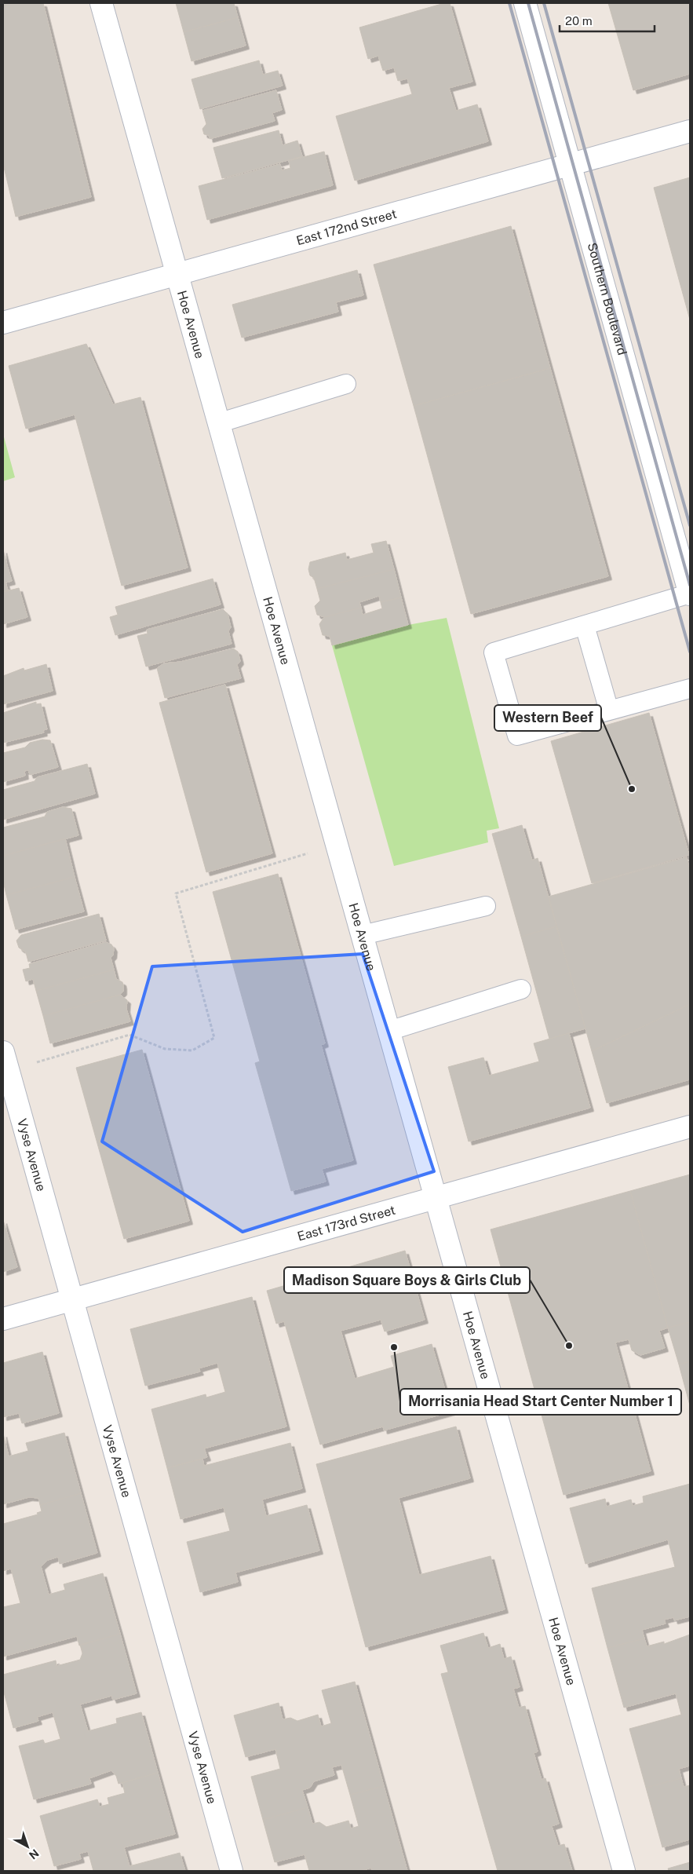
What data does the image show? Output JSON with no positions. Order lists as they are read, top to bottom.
{
  "streets": {
    "street": [
      "East 172nd Street",
      "Southern Boulevard",
      "Hoe Avenue",
      "Vyse Avenue",
      "East 173rd Street"
    ]
  },
  "crossings": [
    ["East 172nd Street", "Southern Boulevard"],
    ["East 172nd Street", "Hoe Avenue"],
    ["Hoe Avenue", "East 173rd Street"],
    ["Vyse Avenue", "East 173rd Street"]
  ],
  "places": ["Western Beef", "Madison Square Boys & Girls Club", "Morrisania Head Start Center Number 1"],
  "scale_bar": "20 m",
  "north": "bottom right"
}
